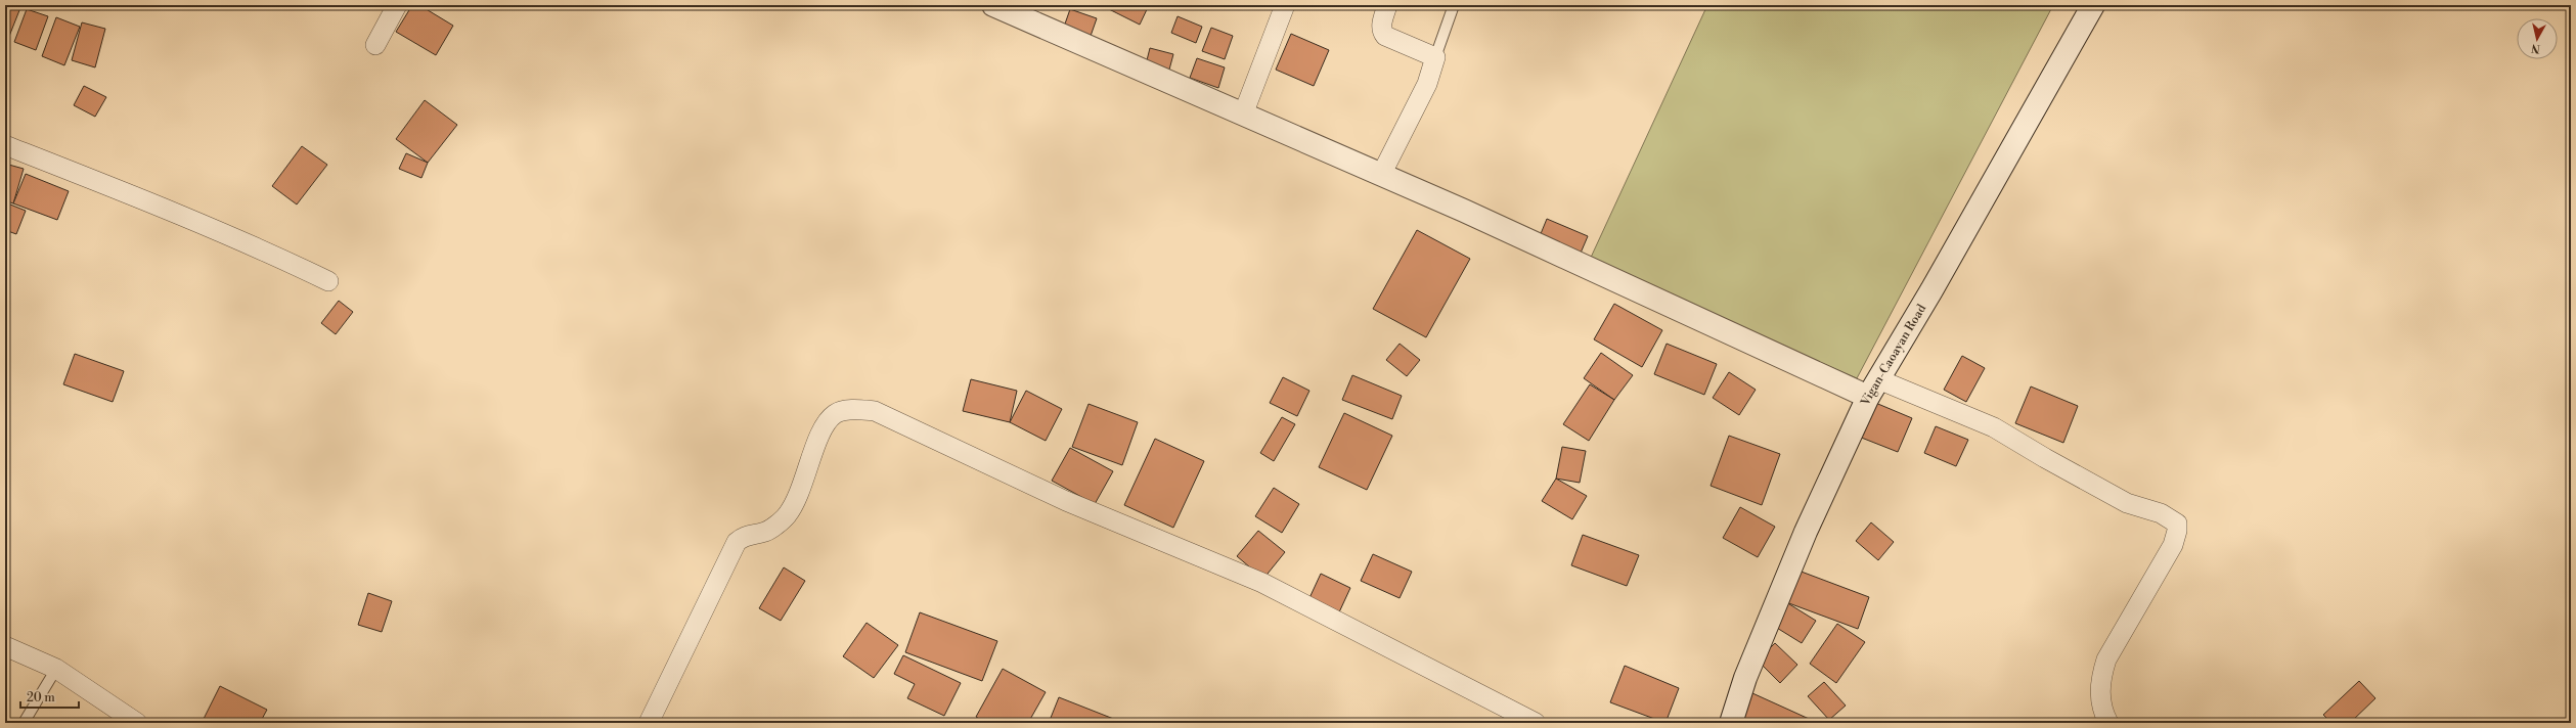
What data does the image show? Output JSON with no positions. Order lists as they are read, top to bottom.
{
  "streets": {
    "street": ["Vigan-Caoayan Road"]
  },
  "scale_bar": "20 m",
  "north": "bottom"
}
